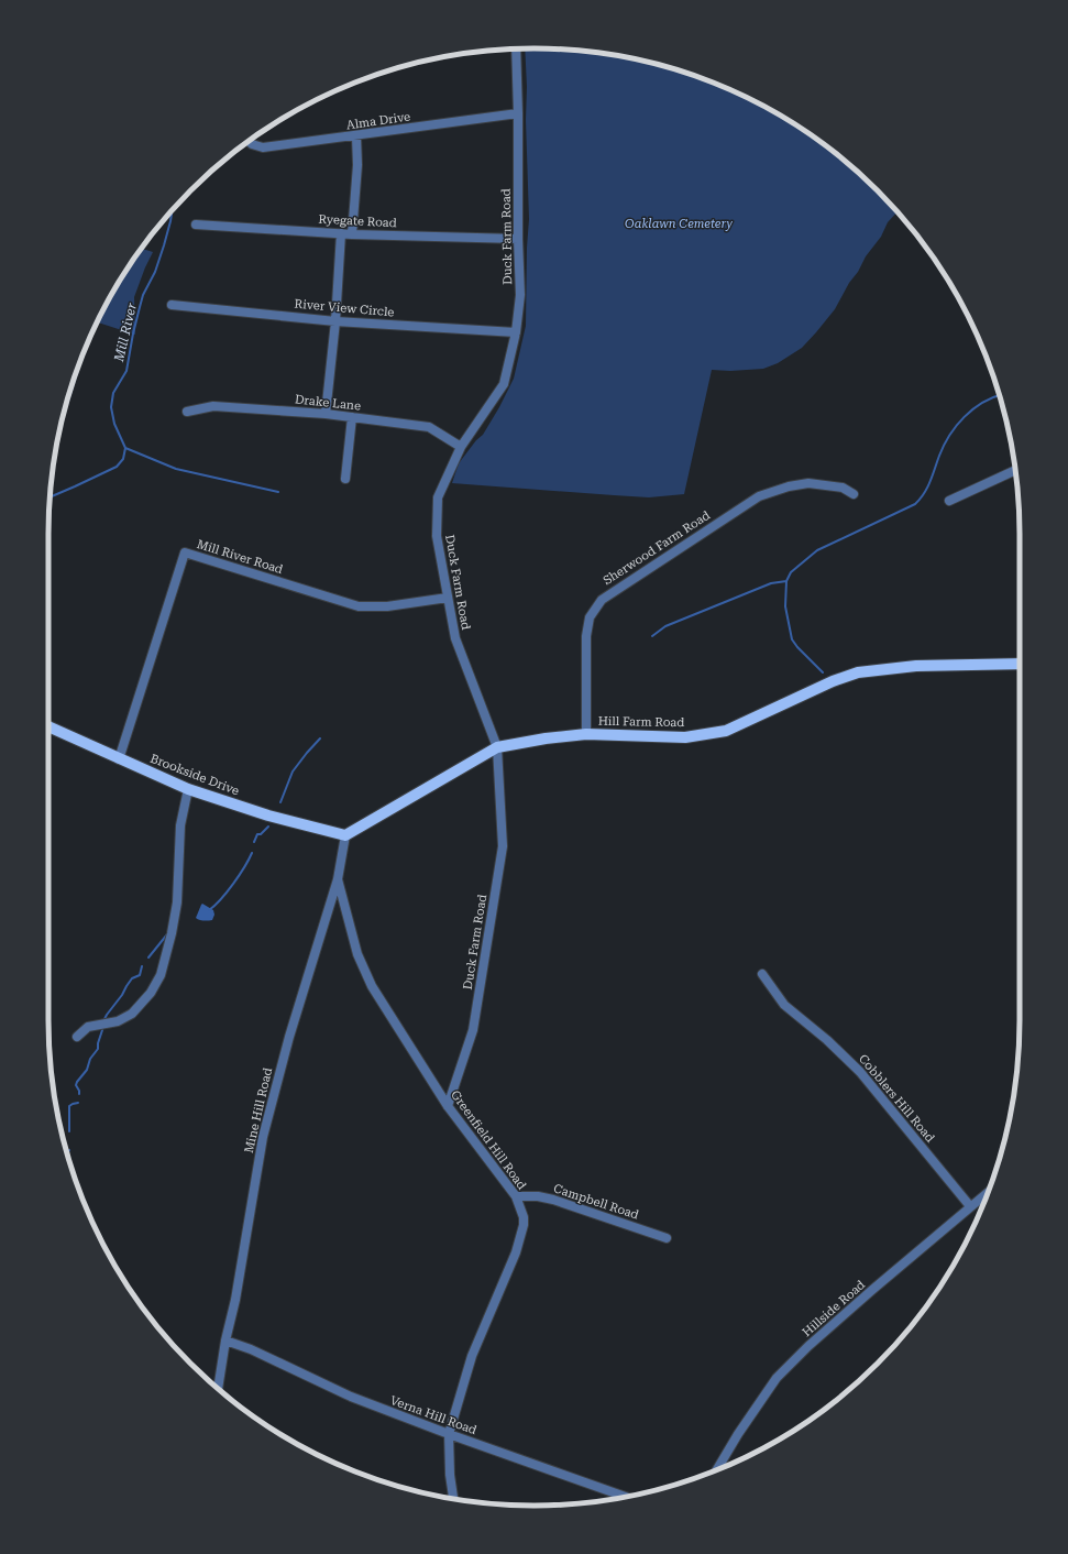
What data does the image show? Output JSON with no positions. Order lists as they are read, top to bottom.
{
  "streets": {
    "main road": ["Hill Farm Road", "Brookside Drive"],
    "street": [
      "Alma Drive",
      "Ryegate Road",
      "Duck Farm Road",
      "River View Circle",
      "Drake Lane",
      "Sherwood Farm Road",
      "Mill River Road",
      "Cobblers Hill Road",
      "Mine Hill Road",
      "Greenfield Hill Road",
      "Campbell Road",
      "Hillside Road",
      "Verna Hill Road"
    ]
  },
  "crossings": [
    ["Alma Drive", "Duck Farm Road"],
    ["Ryegate Road", "Duck Farm Road"],
    ["Duck Farm Road", "River View Circle"],
    ["Duck Farm Road", "Drake Lane"],
    ["Duck Farm Road", "Mill River Road"],
    ["Duck Farm Road", "Hill Farm Road"],
    ["Duck Farm Road", "Greenfield Hill Road"],
    ["Sherwood Farm Road", "Hill Farm Road"],
    ["Mill River Road", "Brookside Drive"],
    ["Hill Farm Road", "Brookside Drive"],
    ["Hill Farm Road", "Mine Hill Road"],
    ["Brookside Drive", "Mine Hill Road"],
    ["Cobblers Hill Road", "Hillside Road"],
    ["Mine Hill Road", "Greenfield Hill Road"],
    ["Mine Hill Road", "Verna Hill Road"],
    ["Greenfield Hill Road", "Campbell Road"],
    ["Greenfield Hill Road", "Verna Hill Road"]
  ],
  "water": ["Mill River"],
  "parks": ["Oaklawn Cemetery"]
}
